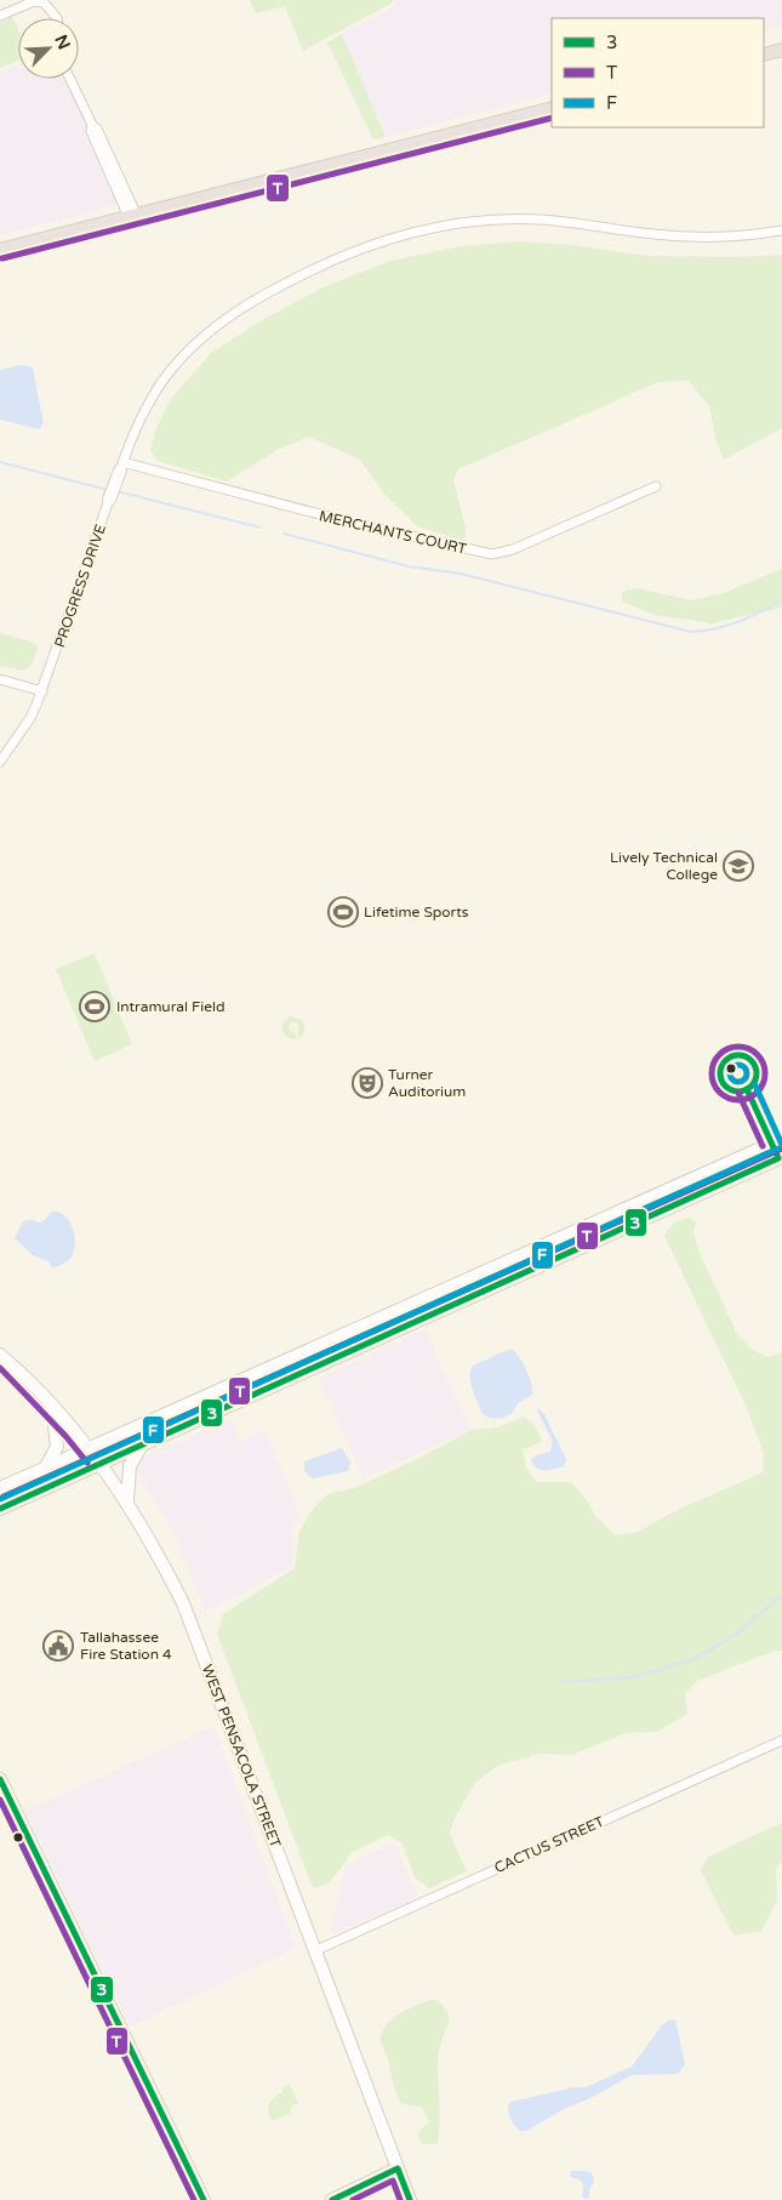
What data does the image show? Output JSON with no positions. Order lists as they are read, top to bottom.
{
  "streets": {
    "main road": ["PROGRESS DRIVE", "WEST PENSACOLA STREET"],
    "street": ["MERCHANTS COURT", "CACTUS STREET"]
  },
  "crossings": [
    ["MERCHANTS COURT", "PROGRESS DRIVE"],
    ["WEST PENSACOLA STREET", "CACTUS STREET"]
  ],
  "places": {
    "school or university": ["Lively Technical College"],
    "sports": ["Lifetime Sports", "Intramural Field"],
    "theatre": ["Turner Auditorium"],
    "public building": ["Tallahassee Fire Station 4"]
  },
  "lines": ["transit line T", "transit line 3", "transit line F"],
  "legend": ["3", "T", "F"],
  "north": "top right"
}
